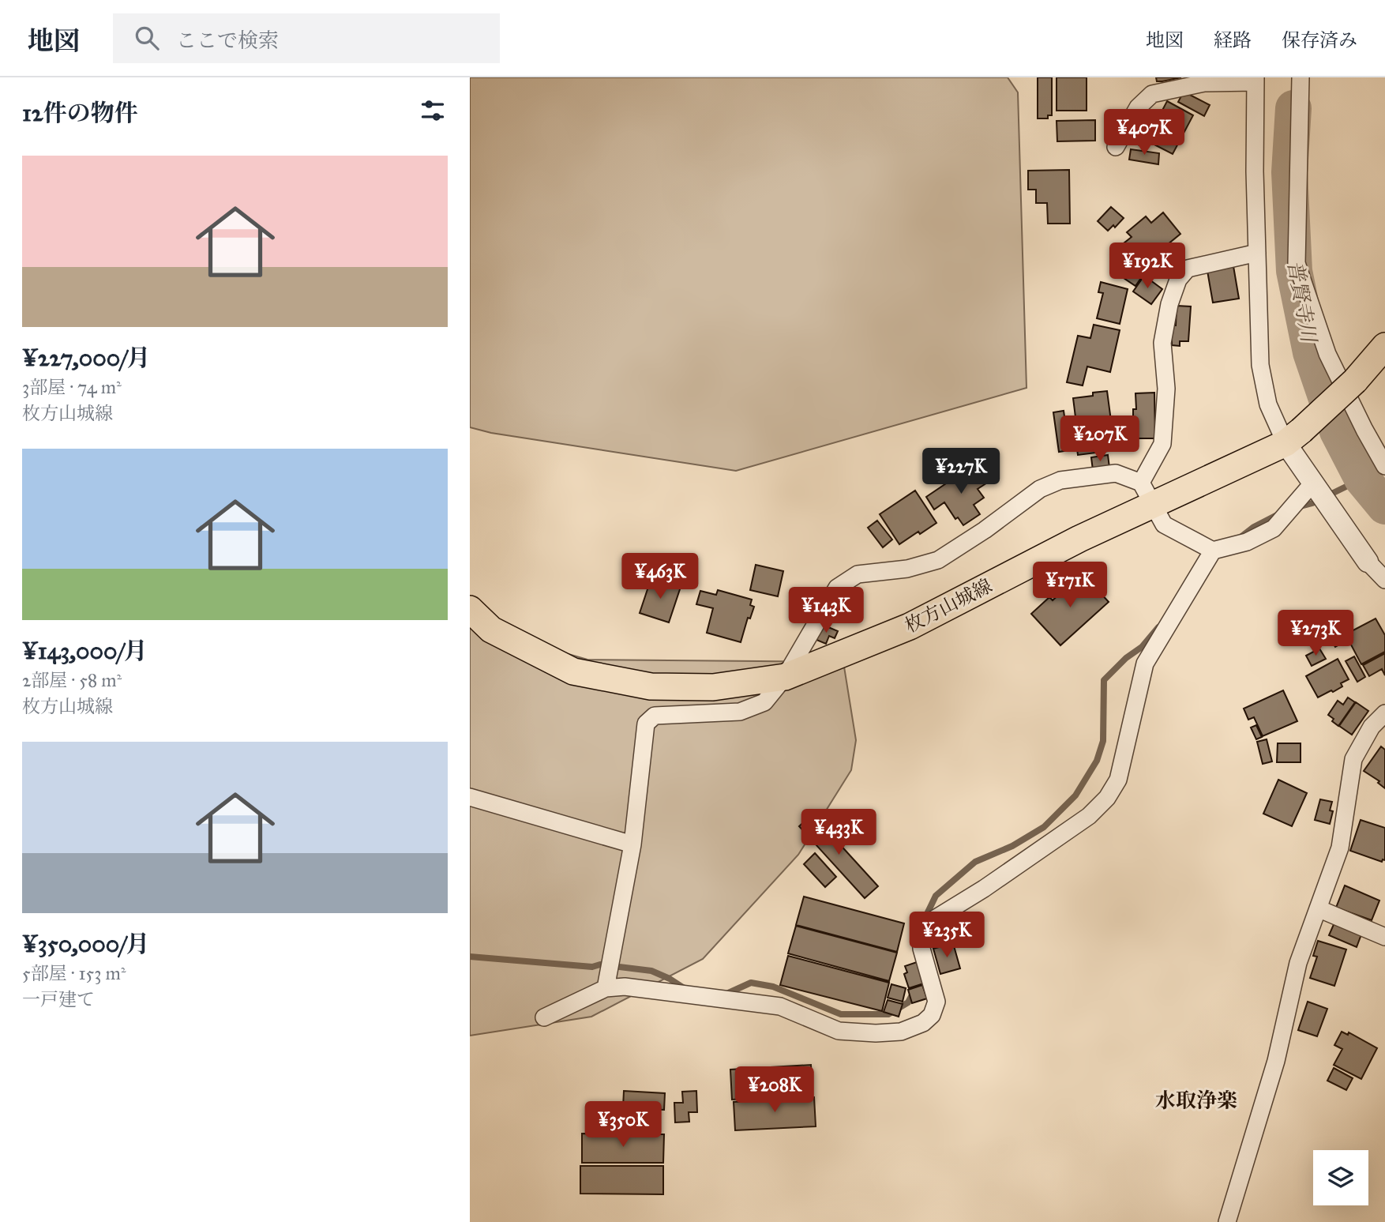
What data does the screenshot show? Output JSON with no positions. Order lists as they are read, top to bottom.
{
  "streets": {
    "main road": ["枚方山城線"]
  },
  "districts": ["水取浄楽"],
  "water": ["普賢寺川"],
  "page": {
    "header": "地図",
    "search": "ここで検索",
    "nav": ["地図", "経路", "保存済み"],
    "heading": "12件の物件",
    "price": [
      "¥407K",
      "¥192K",
      "¥207K",
      "¥227K",
      "¥463K",
      "¥171K",
      "¥143K",
      "¥273K",
      "¥433K",
      "¥235K",
      "¥208K",
      "¥350K"
    ],
    "list": [
      {
        "name": "¥227,000/月",
        "note": "3部屋 · 74 m² · 枚方山城線"
      },
      {
        "name": "¥143,000/月",
        "note": "2部屋 · 58 m² · 枚方山城線"
      },
      {
        "name": "¥350,000/月",
        "note": "5部屋 · 153 m² · 一戸建て"
      }
    ]
  }
}
